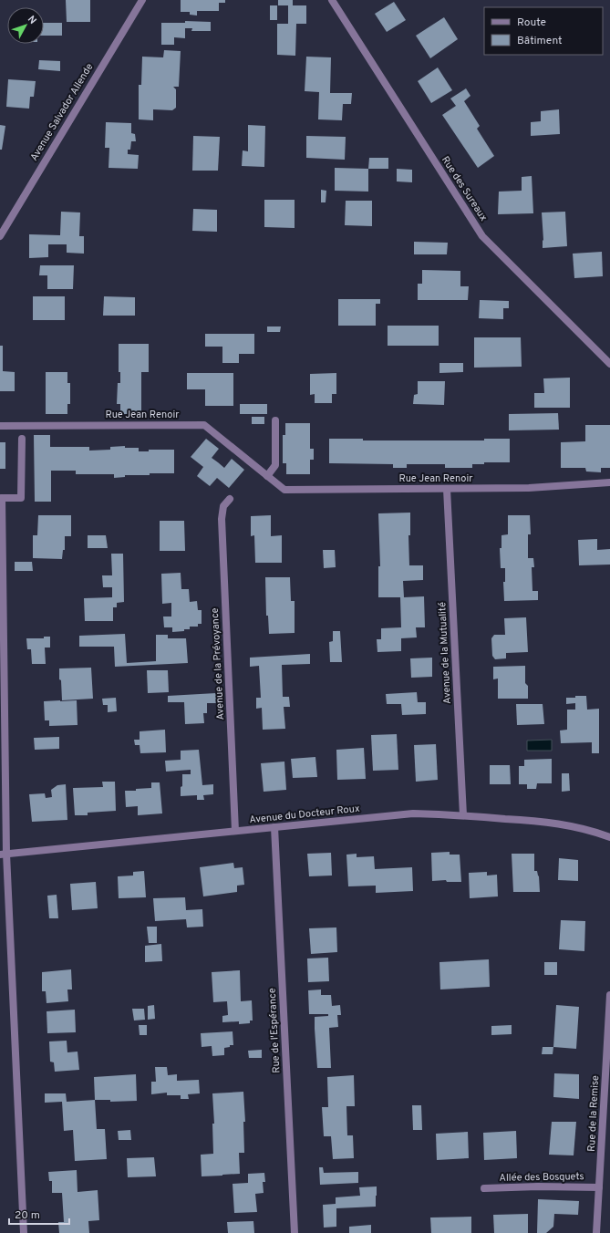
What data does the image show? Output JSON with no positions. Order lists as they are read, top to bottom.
{
  "streets": {
    "street": [
      "Avenue Salvador Allende",
      "Rue des Sureaux",
      "Rue Jean Renoir",
      "Avenue de la Mutualité",
      "Avenue de la Prévoyance",
      "Avenue du Docteur Roux",
      "Rue de l'Espérance",
      "Rue de la Remise",
      "Allée des Bosquets"
    ]
  },
  "crossings": [
    ["Rue Jean Renoir", "Avenue de la Mutualité"],
    ["Avenue de la Mutualité", "Avenue du Docteur Roux"],
    ["Avenue de la Prévoyance", "Avenue du Docteur Roux"],
    ["Avenue du Docteur Roux", "Rue de l'Espérance"],
    ["Rue de la Remise", "Allée des Bosquets"]
  ],
  "legend": ["Route", "Bâtiment"],
  "scale_bar": "20 m",
  "north": "top right"
}
